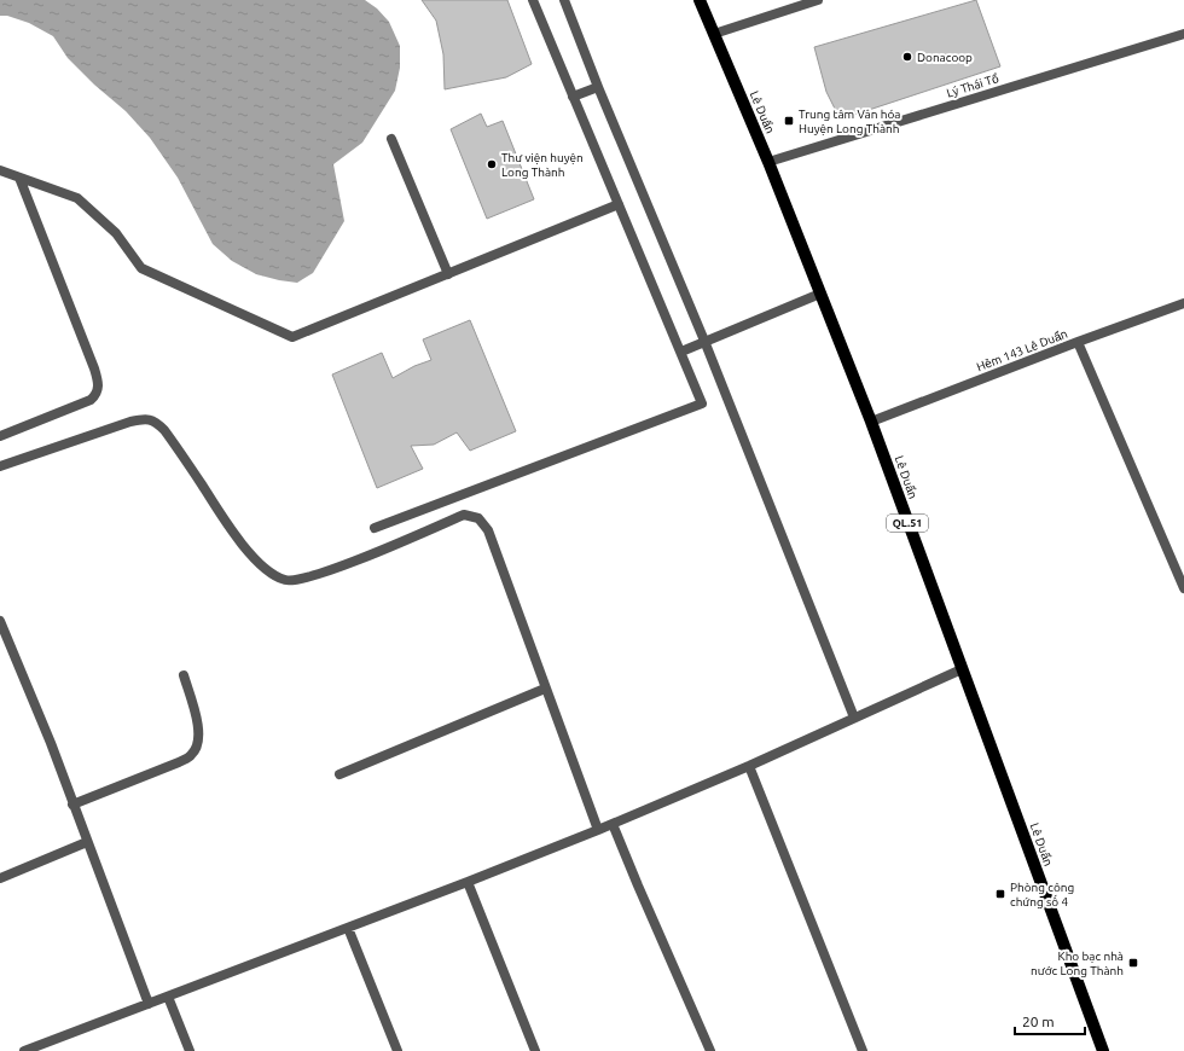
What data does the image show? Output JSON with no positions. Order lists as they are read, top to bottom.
{
  "streets": {
    "main road": ["Lê Duẩn", "QL.51"],
    "street": ["Lý Thái Tổ", "Hẻm 143 Lê Duẩn"]
  },
  "crossings": [
    ["Lý Thái Tổ", "Lê Duẩn"],
    ["Lê Duẩn", "Hẻm 143 Lê Duẩn"]
  ],
  "places": {
    "other": ["Donacoop", "Thư viện huyện Long Thành"],
    "transit": ["Trung tâm Văn hóa Huyện Long Thành", "Phòng công chứng số 4", "Kho bạc nhà nước Long Thành"]
  },
  "scale_bar": "20 m"
}
